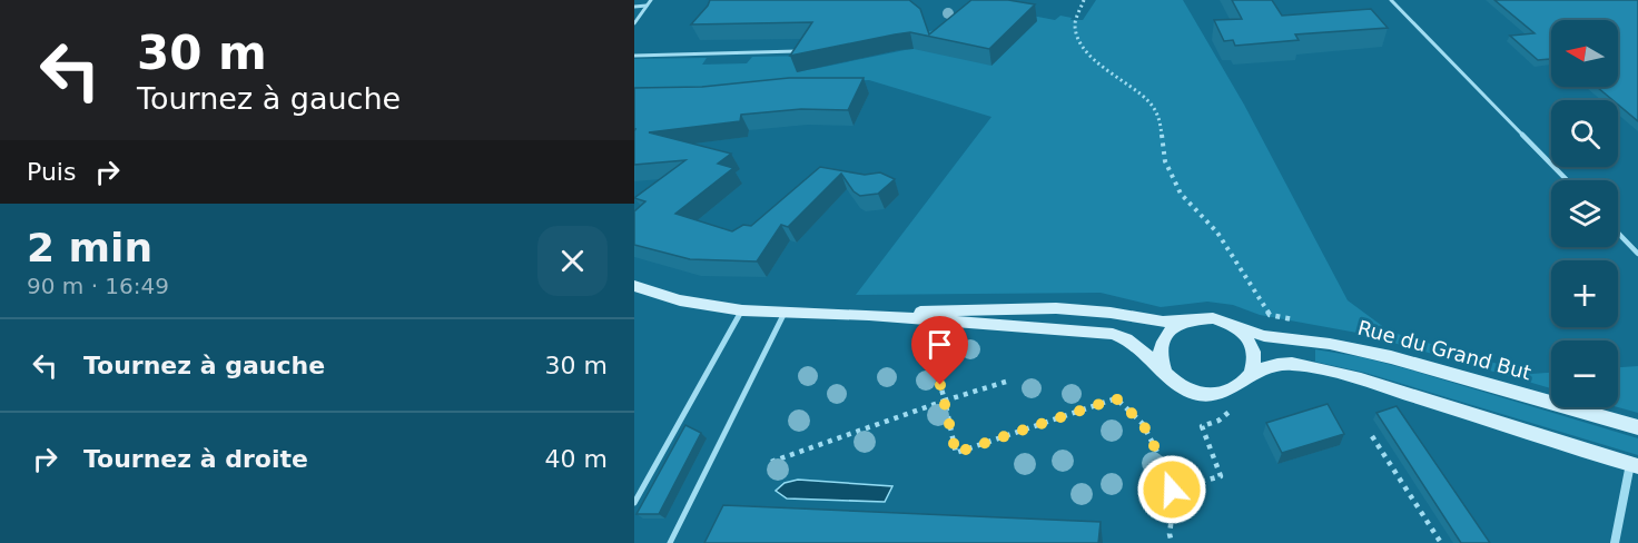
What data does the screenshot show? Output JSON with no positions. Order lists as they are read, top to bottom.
{
  "streets": {
    "main road": ["Rue du Grand But"]
  },
  "north": "left",
  "page": {
    "turn": ["30 m", "Tournez à gauche"],
    "map_buttons": ["+", "−"],
    "then": "Puis",
    "heading": ["2 min", "90 m · 16:49"],
    "list": [
      {
        "name": "Tournez à gauche",
        "value": "30 m"
      },
      {
        "name": "Tournez à droite",
        "value": "40 m"
      }
    ]
  }
}
